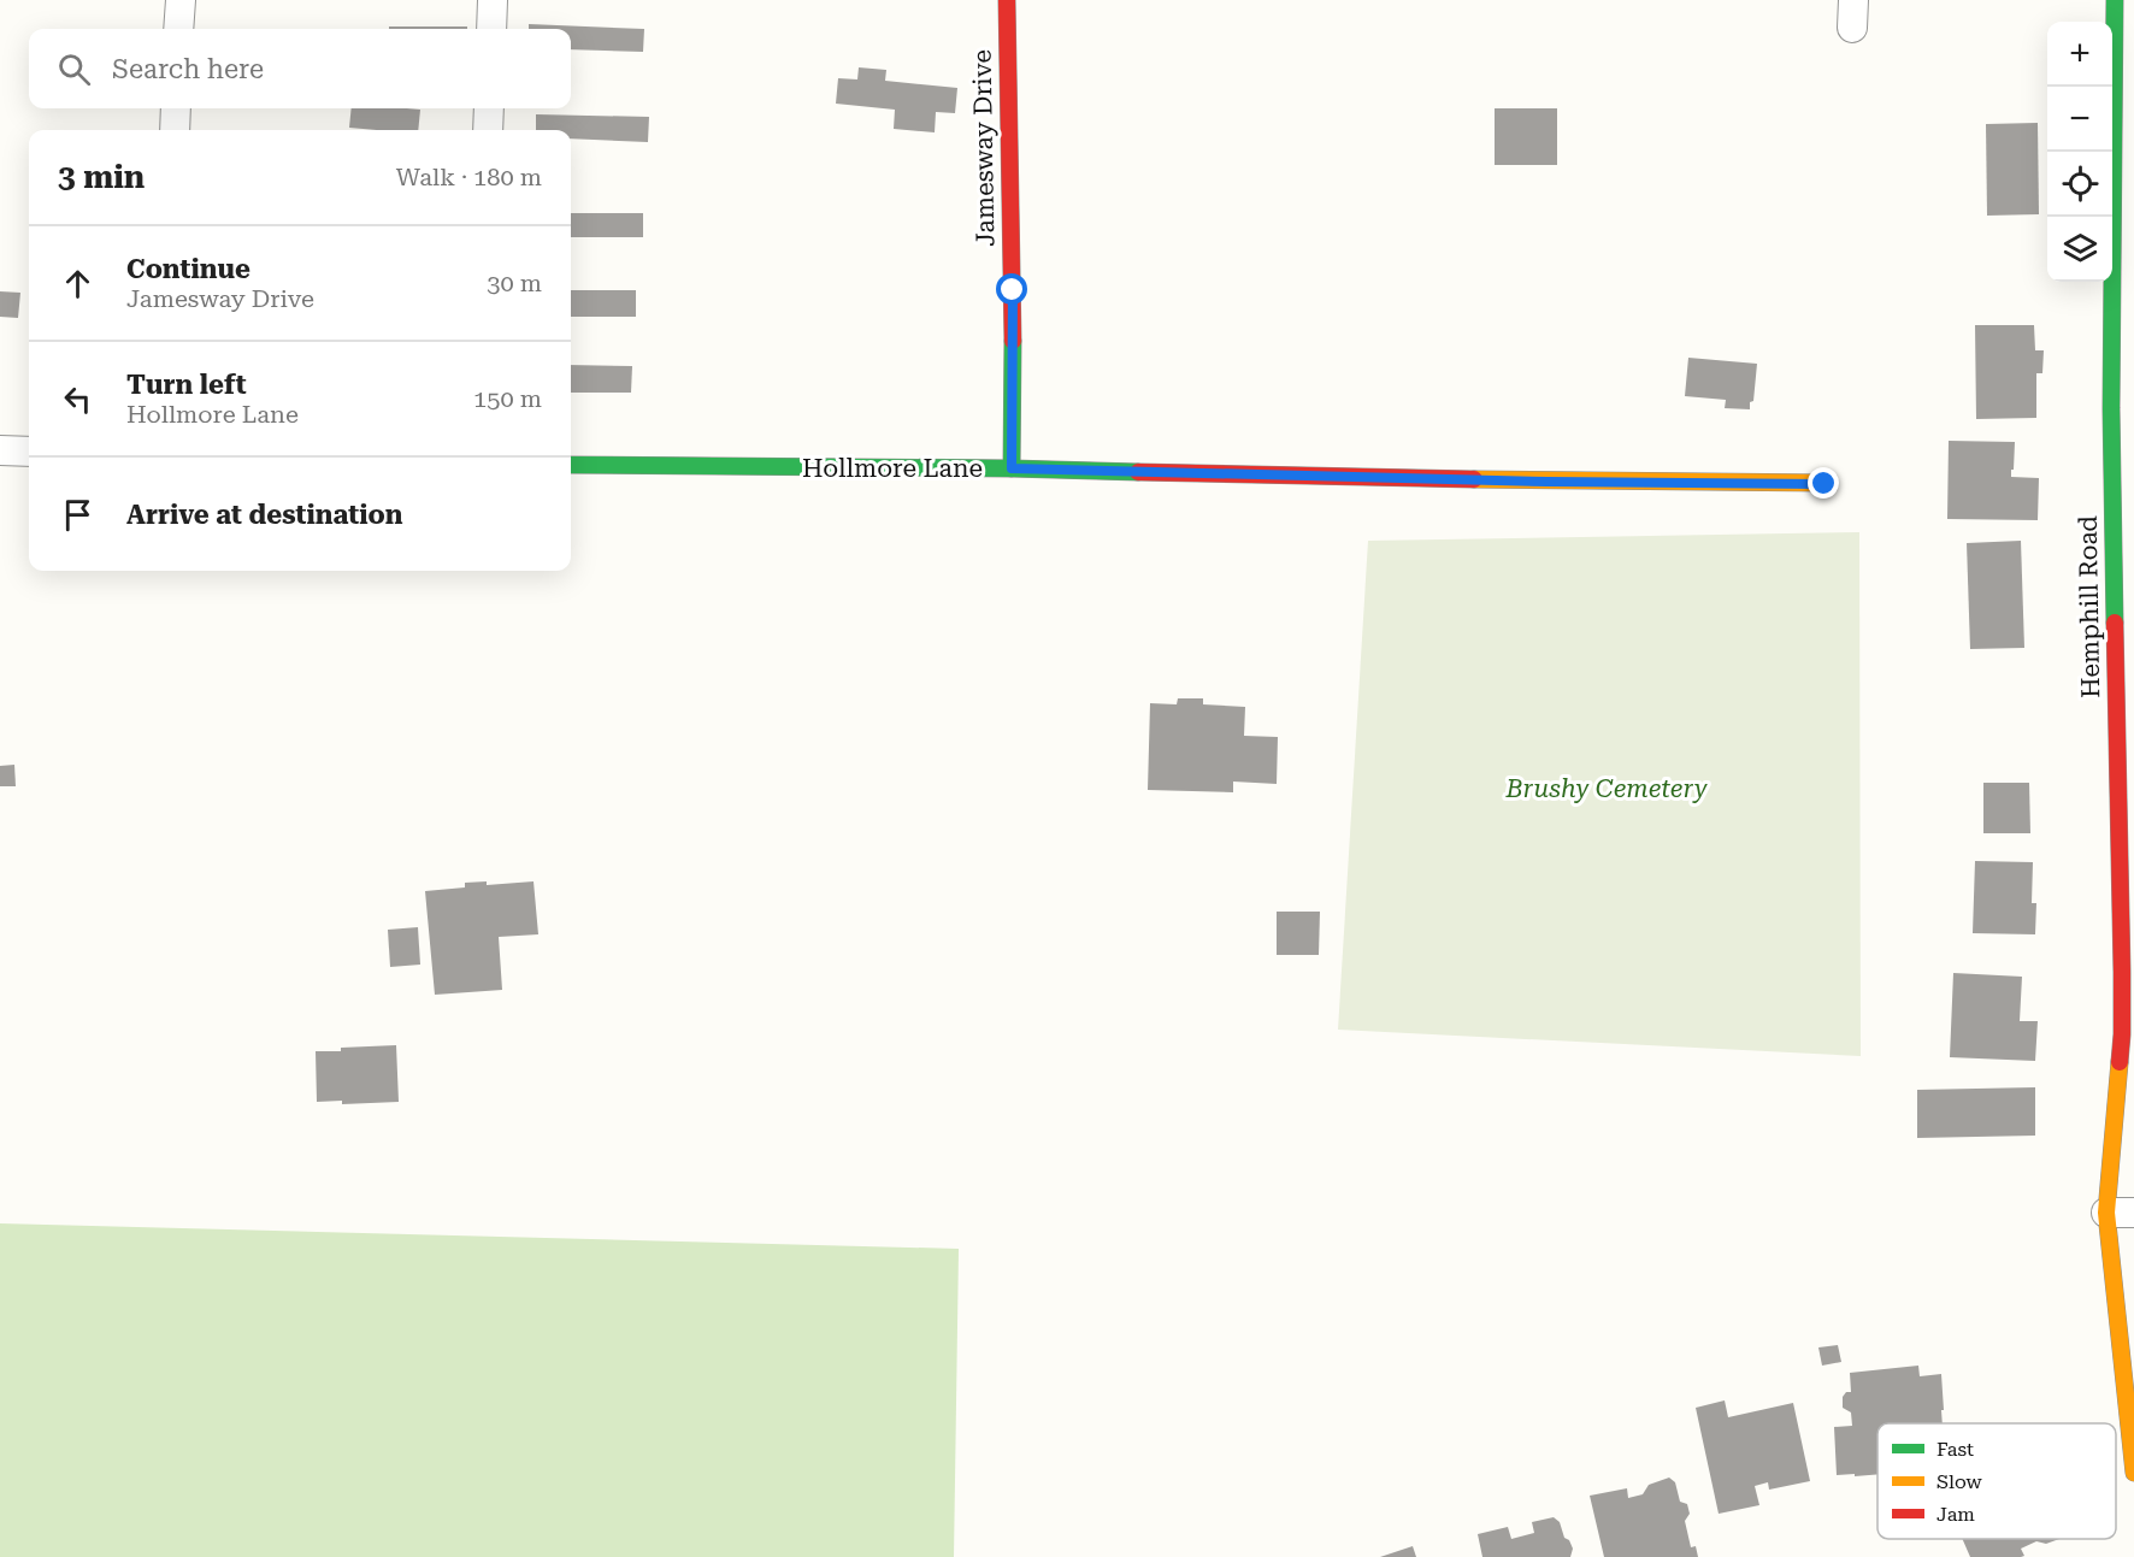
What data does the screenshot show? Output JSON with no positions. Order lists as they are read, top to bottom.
{
  "streets": {
    "street": ["Jamesway Drive", "Hollmore Lane", "Hemphill Road"]
  },
  "crossings": [
    ["Jamesway Drive", "Hollmore Lane"]
  ],
  "parks": ["Brushy Cemetery"],
  "legend": ["Fast", "Slow", "Jam"],
  "page": {
    "map_buttons": ["+", "−"],
    "search": "Search here",
    "heading": ["3 min", "Walk · 180 m"],
    "list": [
      ["Continue", "Jamesway Drive", "30 m"],
      ["Turn left", "Hollmore Lane", "150 m"],
      "Arrive at destination"
    ]
  }
}
